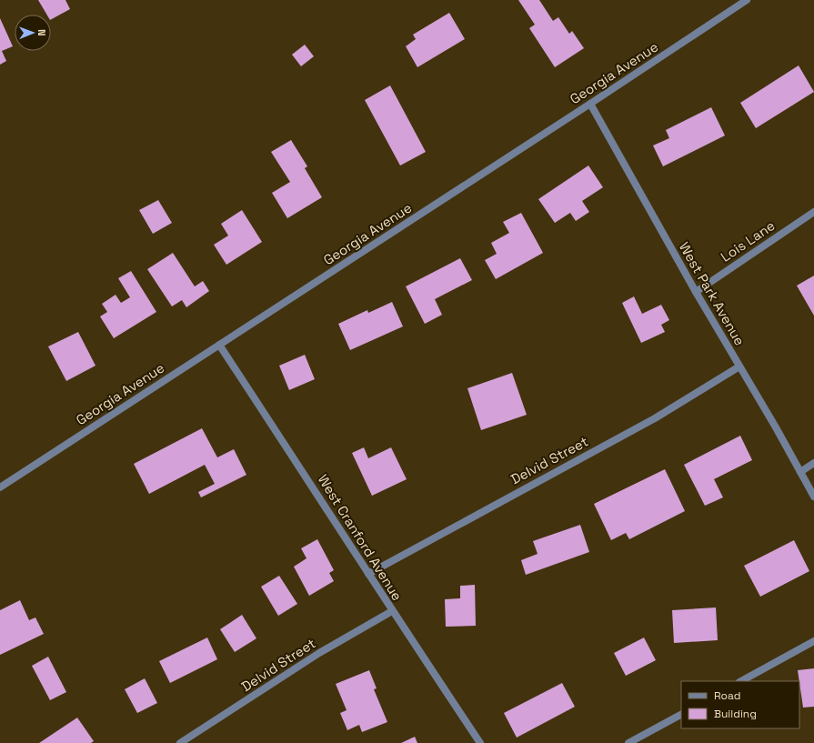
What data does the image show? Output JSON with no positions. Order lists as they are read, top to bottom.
{
  "streets": {
    "street": [
      "Georgia Avenue",
      "Lois Lane",
      "West Park Avenue",
      "Delvid Street",
      "West Cranford Avenue"
    ]
  },
  "crossings": [
    ["Georgia Avenue", "West Park Avenue"],
    ["Georgia Avenue", "West Cranford Avenue"],
    ["Lois Lane", "West Park Avenue"],
    ["West Park Avenue", "Delvid Street"],
    ["Delvid Street", "West Cranford Avenue"]
  ],
  "legend": ["Road", "Building"],
  "north": "right"
}
